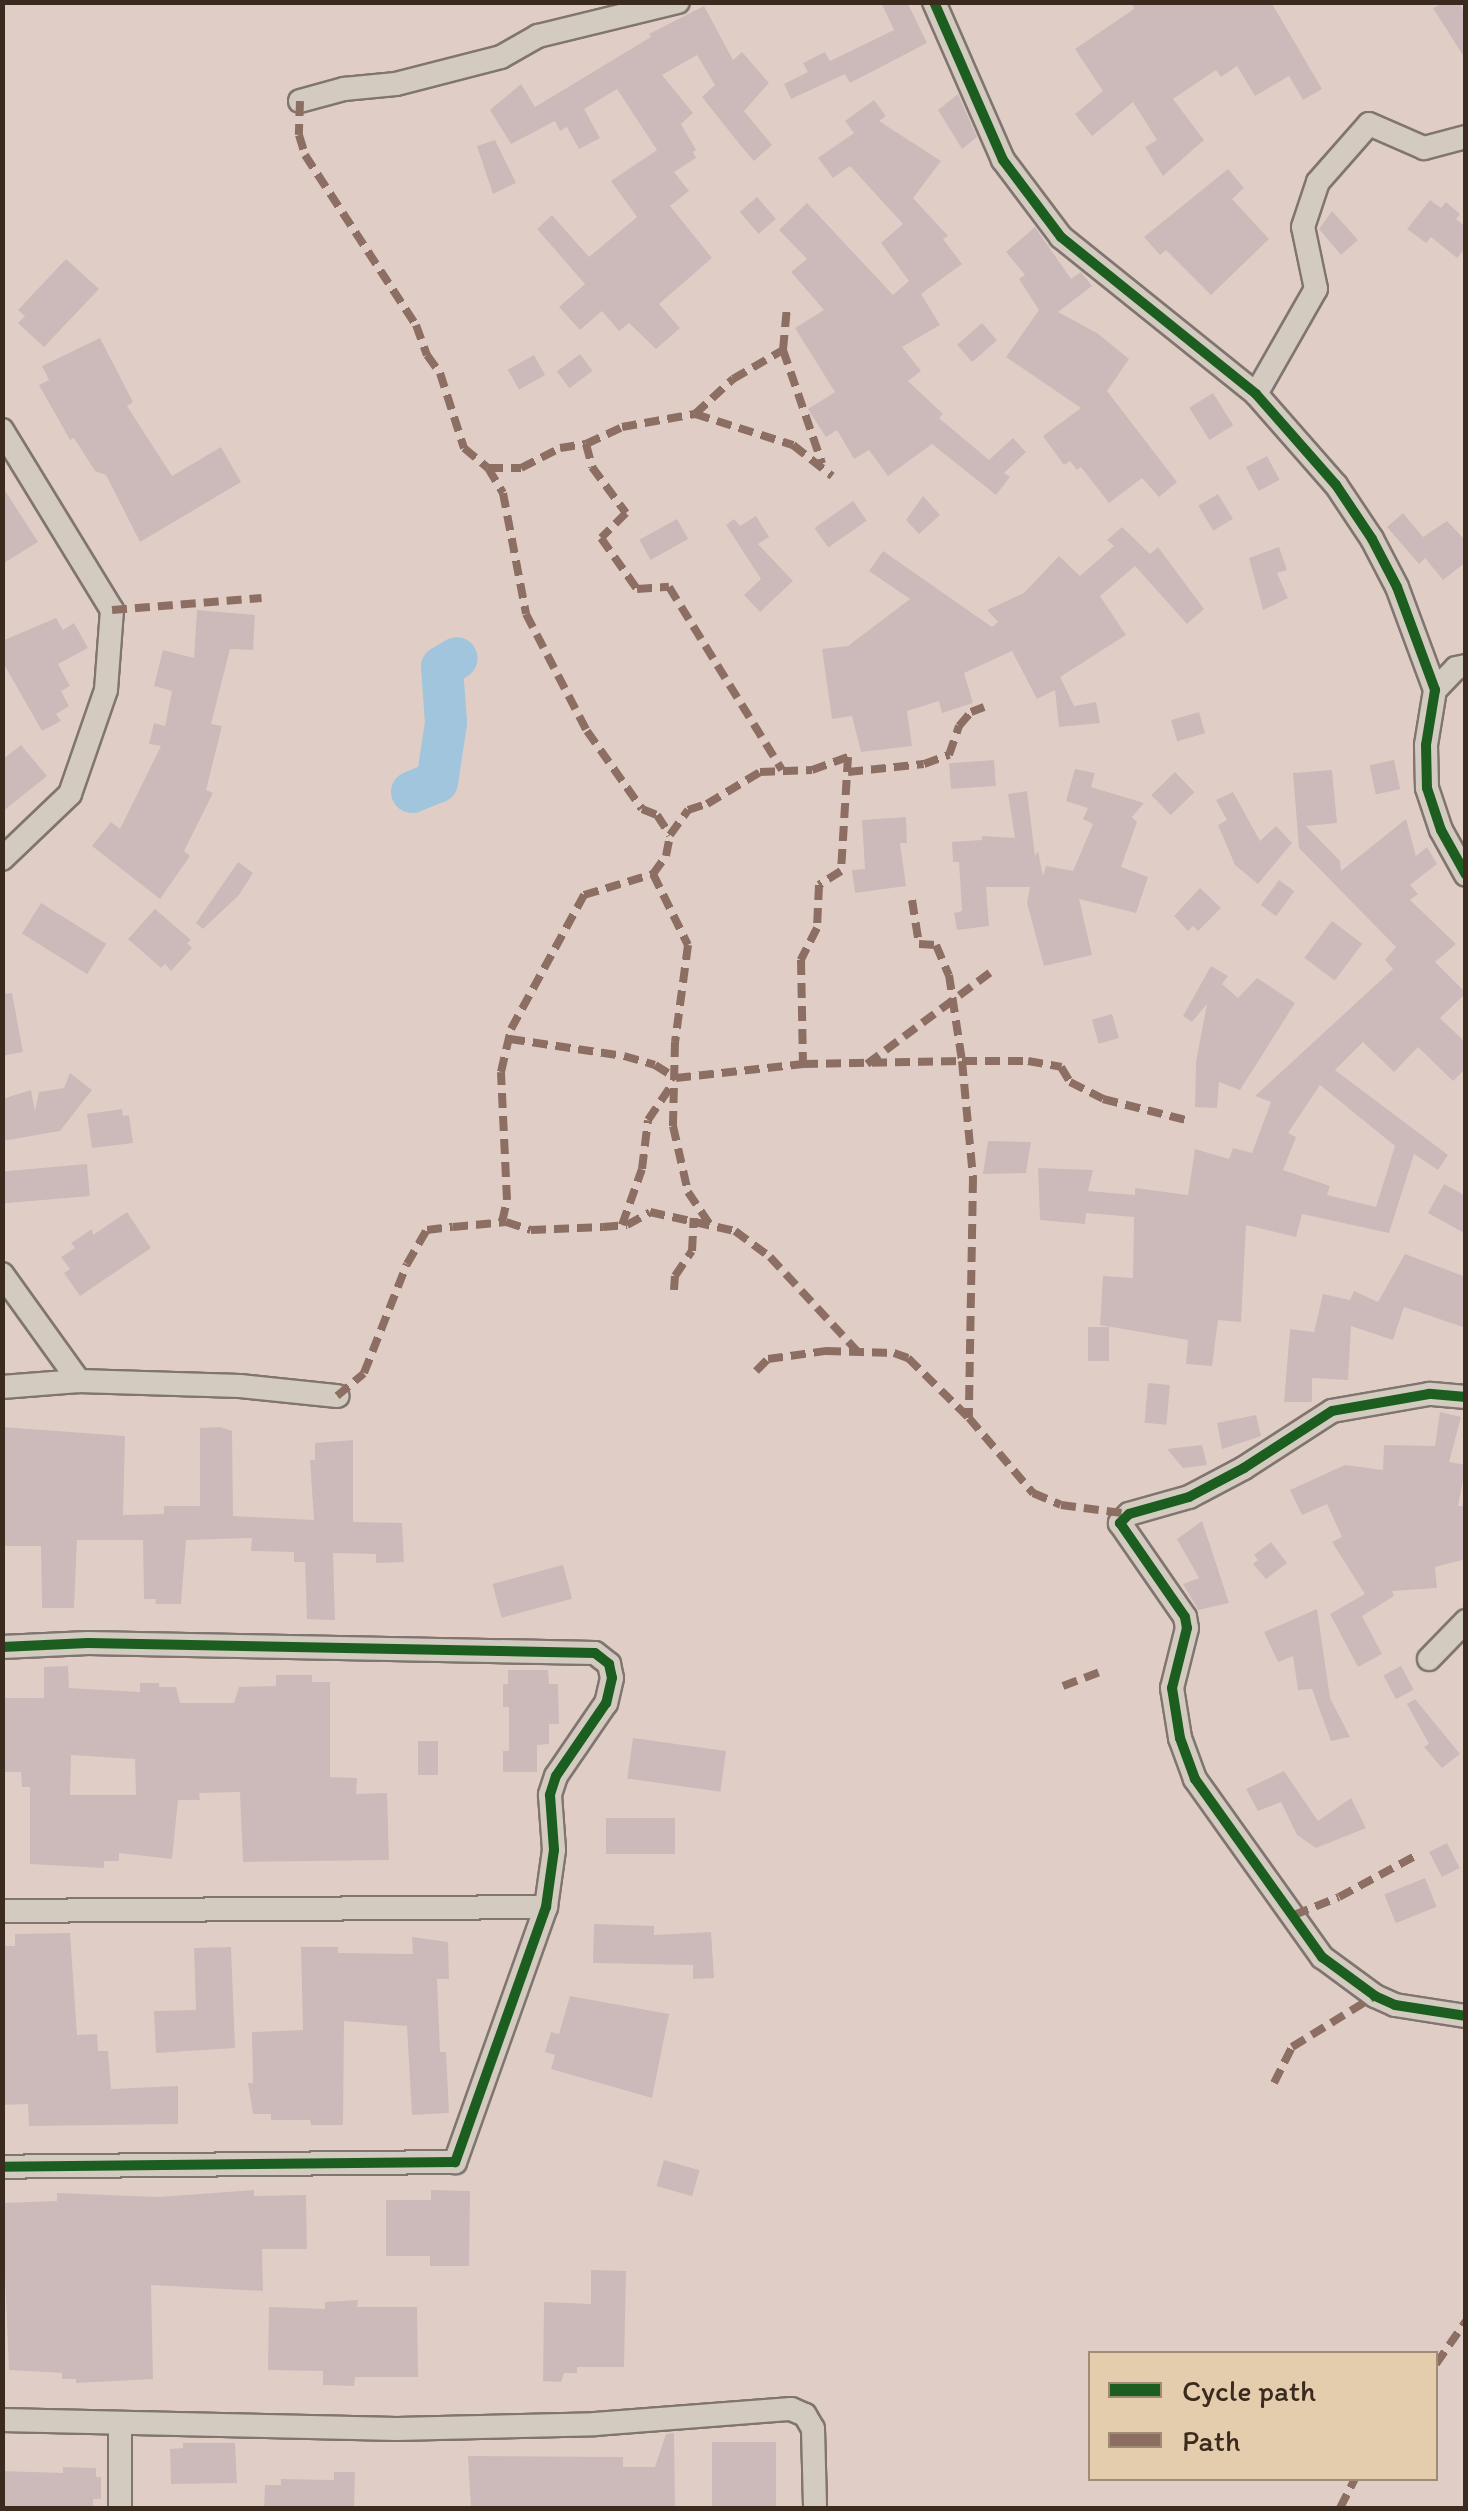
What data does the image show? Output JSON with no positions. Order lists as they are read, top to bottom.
{
  "legend": ["Cycle path", "Path"]
}
